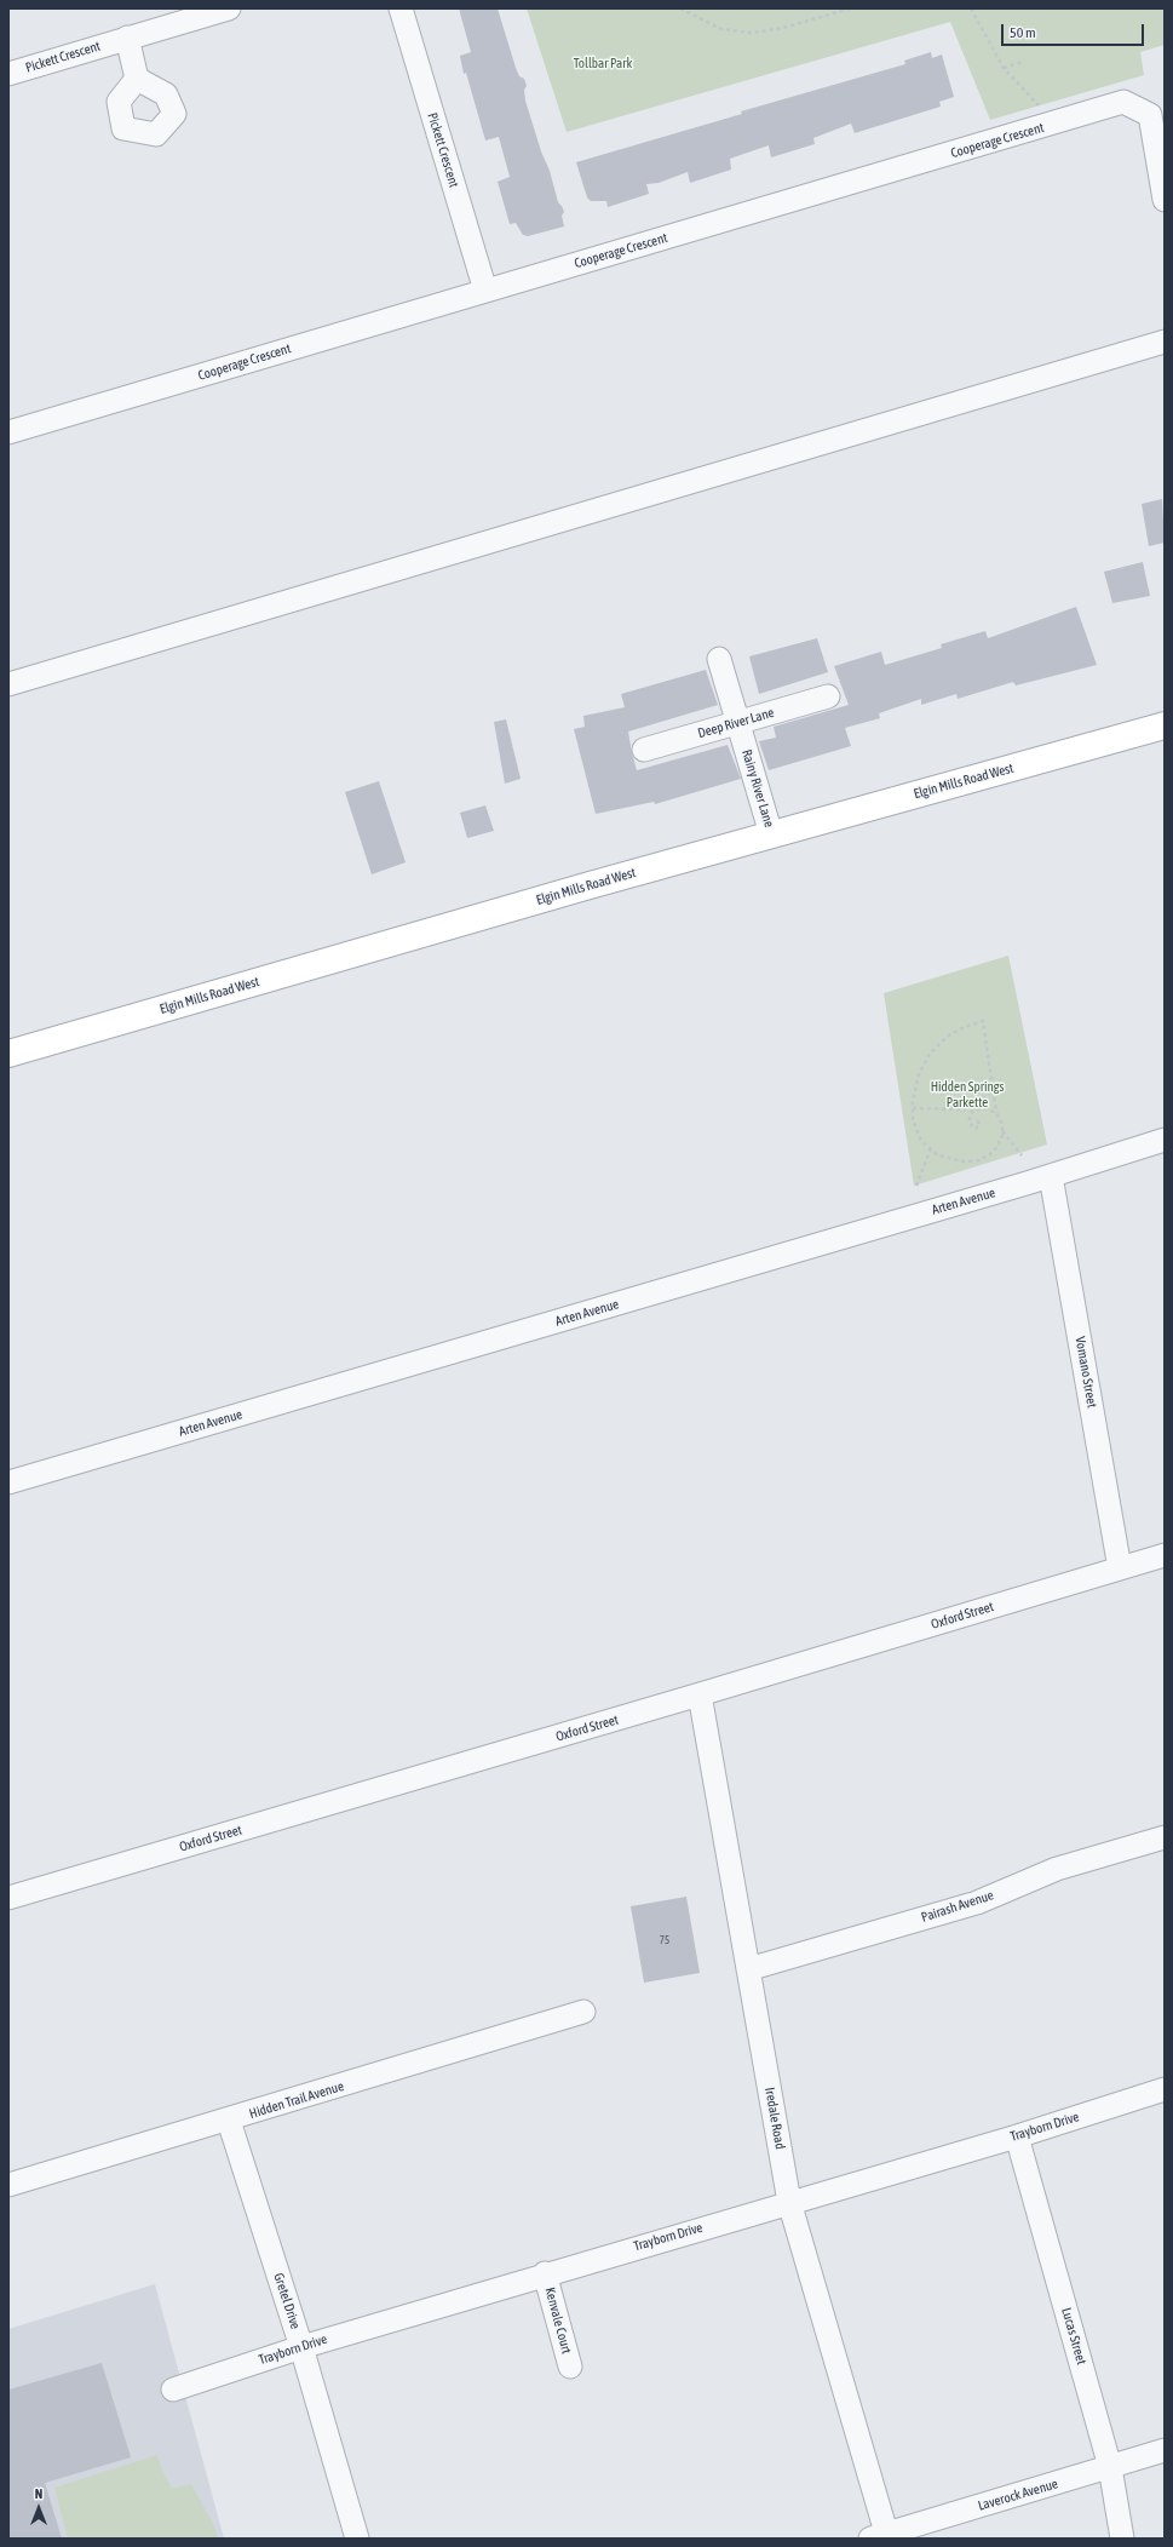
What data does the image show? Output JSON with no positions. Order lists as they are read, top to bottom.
{
  "streets": {
    "main road": ["Elgin Mills Road West"],
    "street": [
      "Pickett Crescent",
      "Cooperage Crescent",
      "Deep River Lane",
      "Rainy River Lane",
      "Arten Avenue",
      "Vomano Street",
      "Oxford Street",
      "Pairash Avenue",
      "Hidden Trail Avenue",
      "Iredale Road",
      "Trayborn Drive",
      "Gretel Drive",
      "Kenvale Court",
      "Lucas Street",
      "Laverock Avenue"
    ]
  },
  "crossings": [
    ["Pickett Crescent", "Cooperage Crescent"],
    ["Deep River Lane", "Rainy River Lane"],
    ["Elgin Mills Road West", "Rainy River Lane"],
    ["Arten Avenue", "Vomano Street"],
    ["Vomano Street", "Oxford Street"],
    ["Oxford Street", "Iredale Road"],
    ["Pairash Avenue", "Iredale Road"],
    ["Hidden Trail Avenue", "Gretel Drive"],
    ["Iredale Road", "Trayborn Drive"],
    ["Iredale Road", "Laverock Avenue"],
    ["Trayborn Drive", "Gretel Drive"],
    ["Trayborn Drive", "Kenvale Court"],
    ["Trayborn Drive", "Lucas Street"],
    ["Lucas Street", "Laverock Avenue"]
  ],
  "parks": ["Tollbar Park", "Hidden Springs Parkette"],
  "house_numbers": ["75"],
  "scale_bar": "50 m",
  "north": "top"
}
